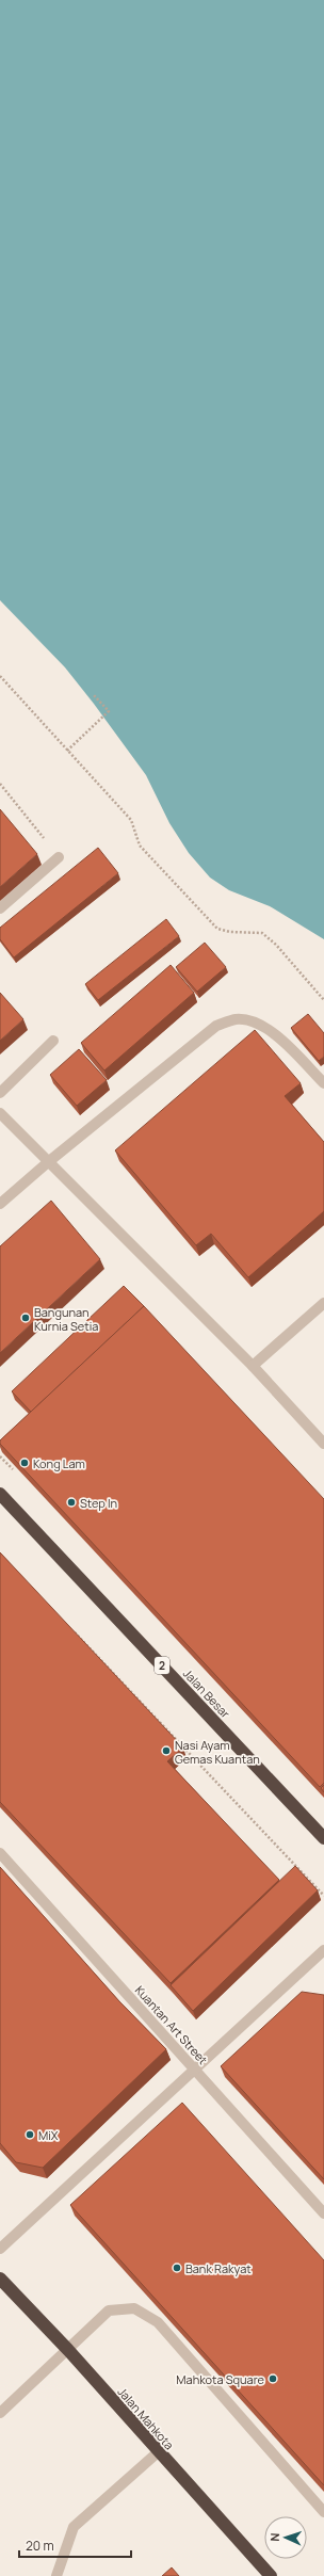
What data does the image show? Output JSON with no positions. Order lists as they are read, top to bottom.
{
  "streets": {
    "highway": ["2", "Jalan Besar", "Jalan Mahkota"],
    "street": ["Kuantan Art Street"]
  },
  "places": [
    "Bangunan Kurnia Setia",
    "Kong Lam",
    "Step In",
    "Nasi Ayam Gemas Kuantan",
    "MiX",
    "Bank Rakyat",
    "Mahkota Square"
  ],
  "scale_bar": "20 m",
  "north": "left"
}
